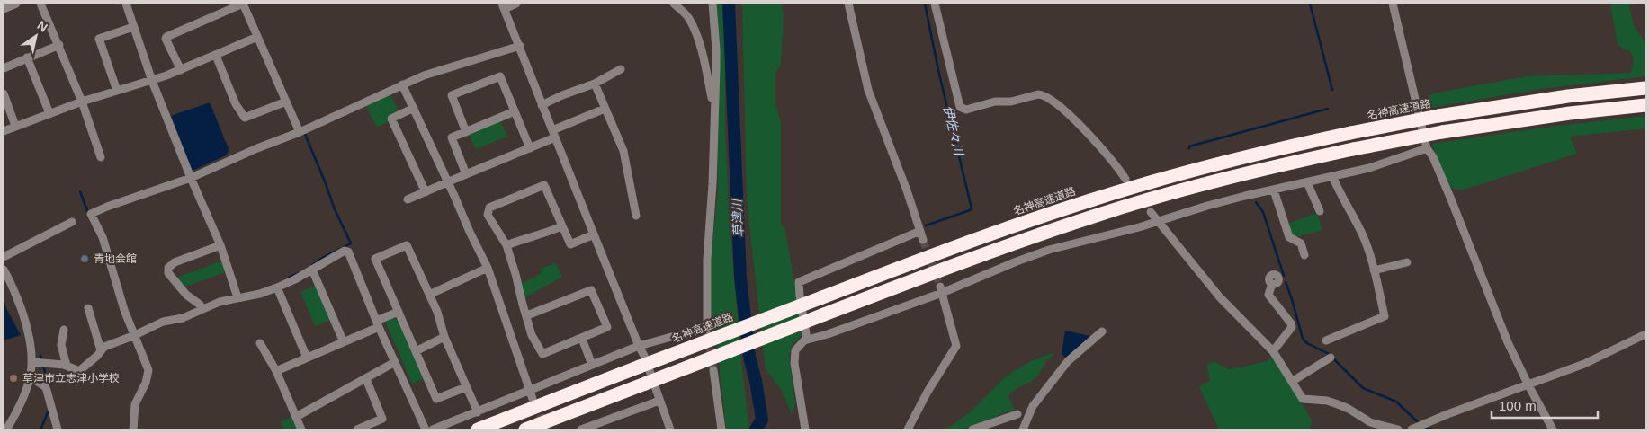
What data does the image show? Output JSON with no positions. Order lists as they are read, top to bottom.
{
  "streets": {
    "highway": ["名神高速道路"]
  },
  "water": ["伊佐々川", "草津川"],
  "places": ["青地会館", "草津市立志津小学校"],
  "scale_bar": "100 m",
  "north": "top right"
}
